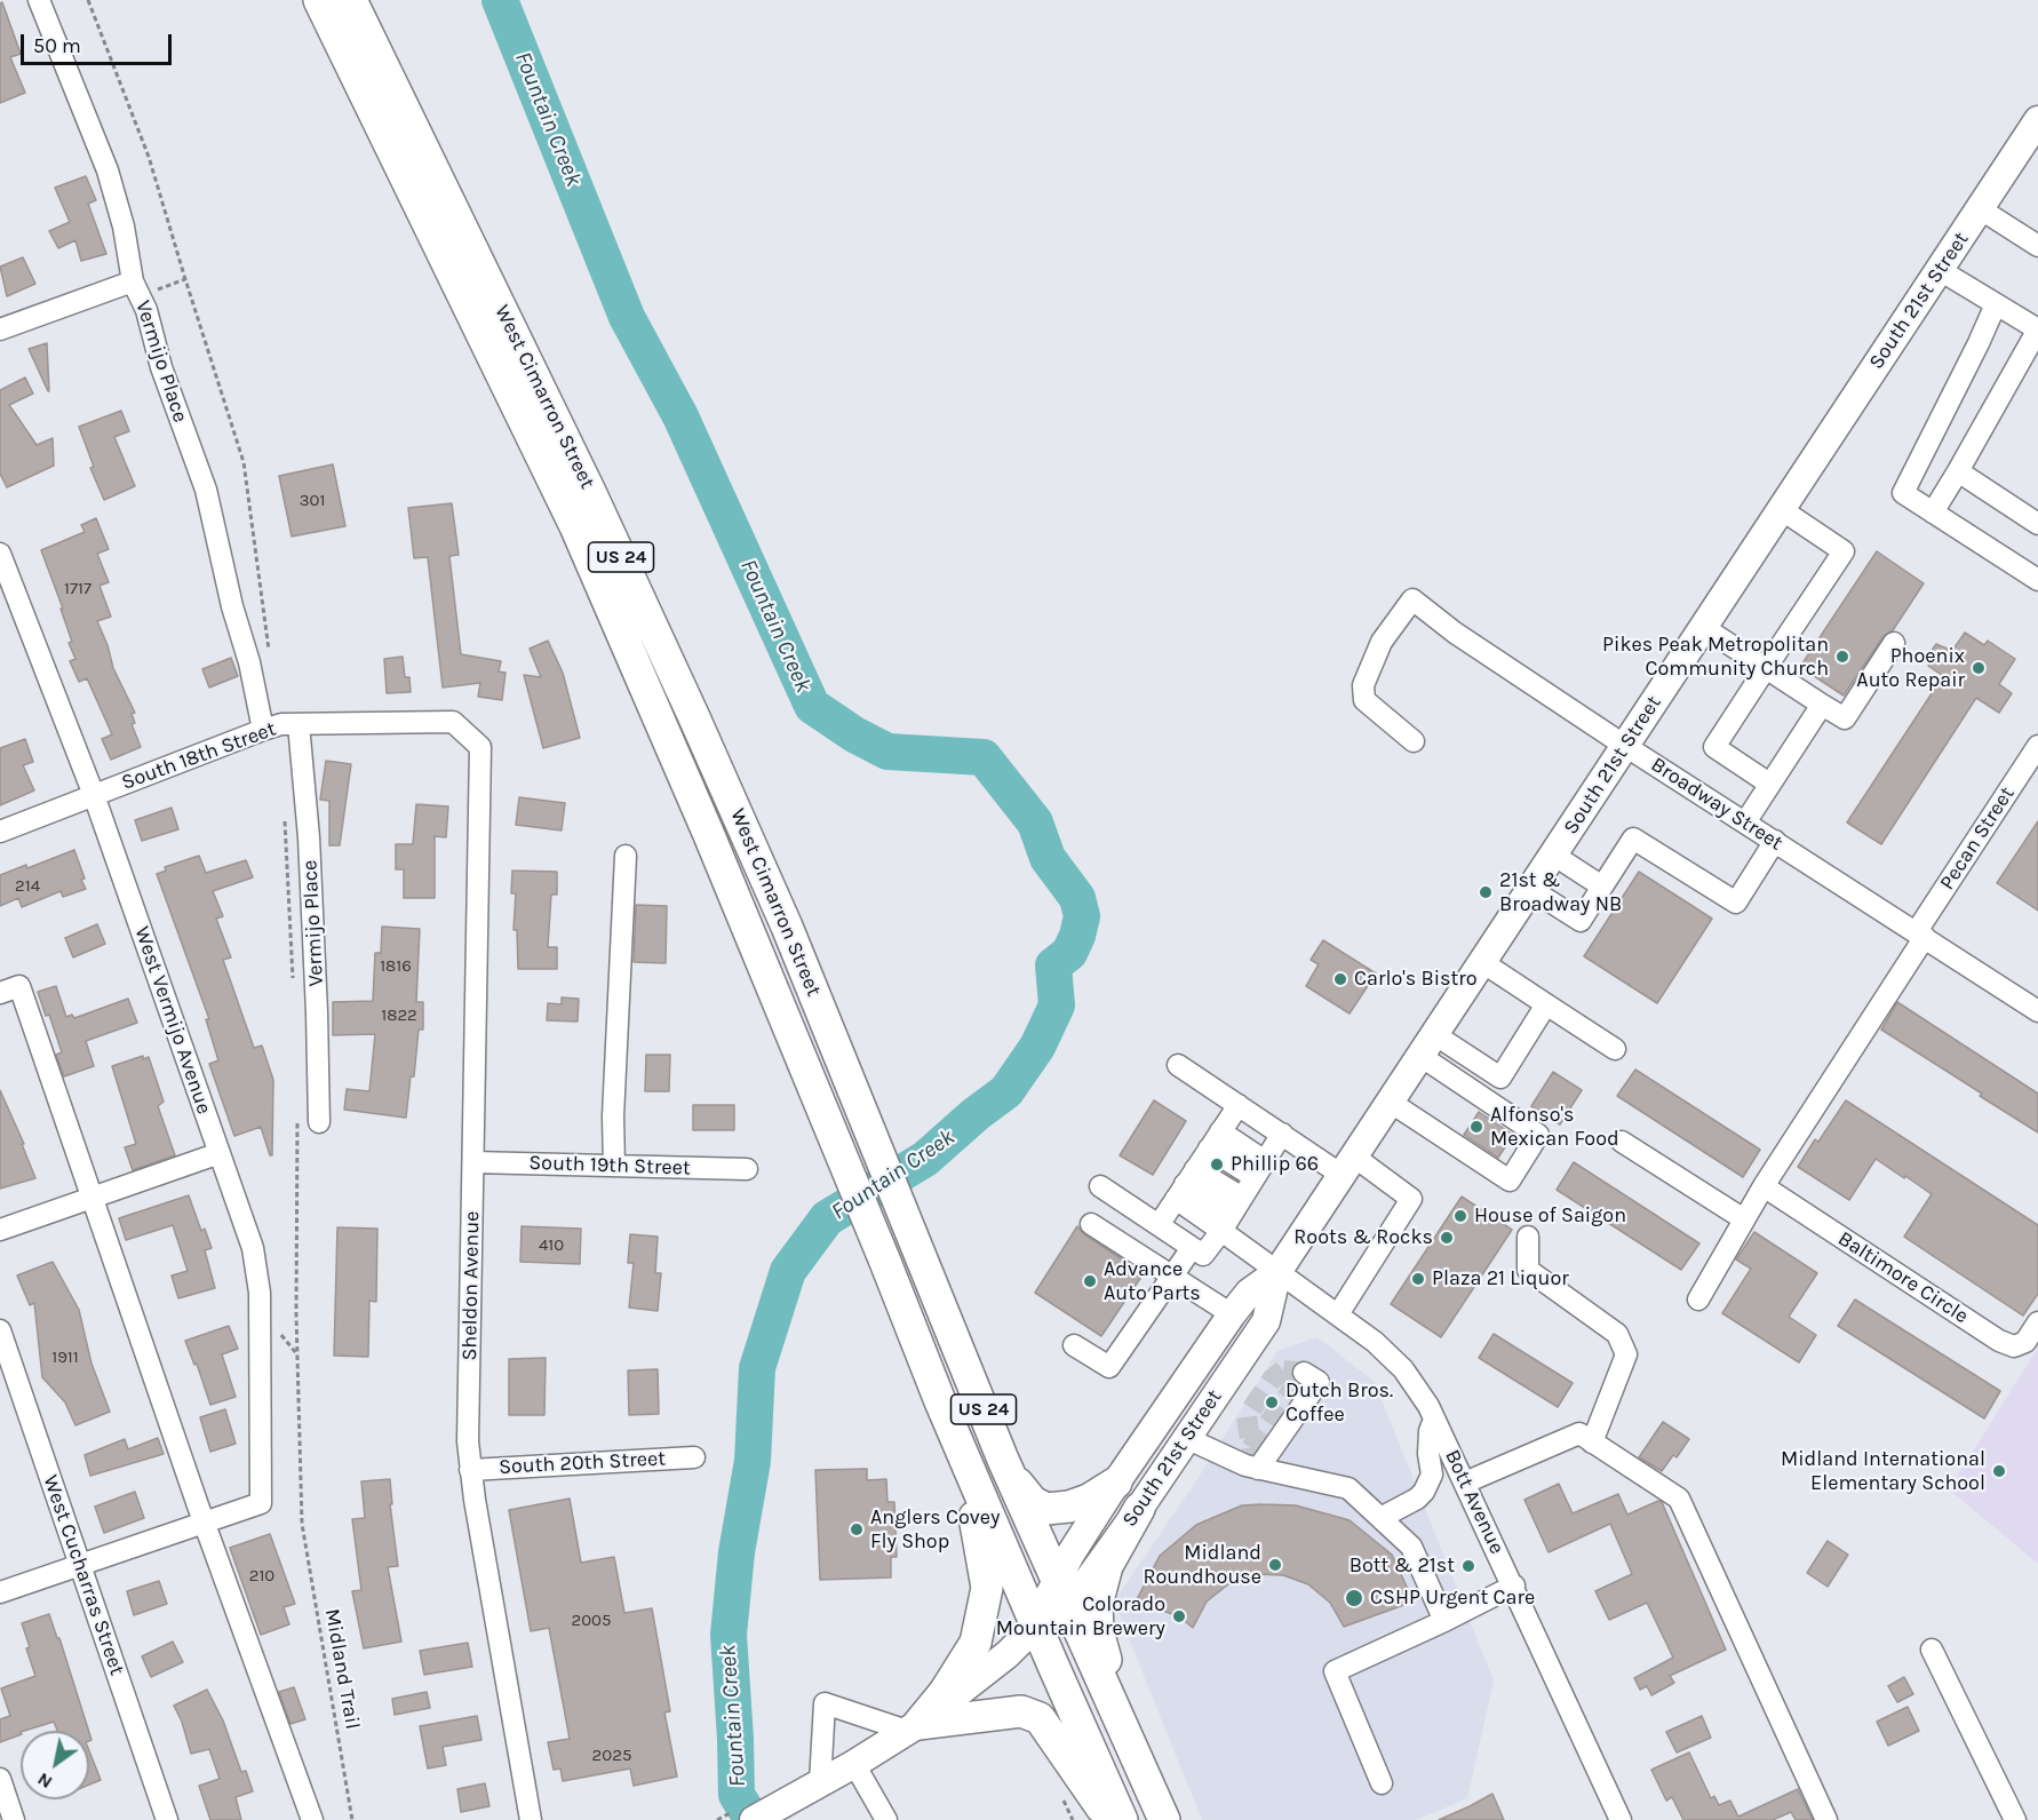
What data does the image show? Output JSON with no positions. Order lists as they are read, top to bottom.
{
  "streets": {
    "highway": ["West Cimarron Street", "US 24"],
    "main road": ["South 21st Street"],
    "street": [
      "Vermijo Place",
      "South 18th Street",
      "Broadway Street",
      "Pecan Street",
      "West Vermijo Avenue",
      "South 19th Street",
      "Baltimore Circle",
      "Sheldon Avenue",
      "South 20th Street",
      "Bott Avenue",
      "West Cucharras Street"
    ],
    "path": ["Midland Trail"]
  },
  "crossings": [
    ["South 21st Street", "West Cimarron Street"],
    ["South 21st Street", "Broadway Street"],
    ["South 21st Street", "Bott Avenue"],
    ["Vermijo Place", "South 18th Street"],
    ["South 18th Street", "West Vermijo Avenue"],
    ["South 18th Street", "Sheldon Avenue"],
    ["Broadway Street", "Pecan Street"],
    ["South 19th Street", "Sheldon Avenue"],
    ["Sheldon Avenue", "South 20th Street"]
  ],
  "water": ["Fountain Creek"],
  "places": [
    "Pikes Peak Metropolitan Community Church",
    "Phoenix Auto Repair",
    "21st & Broadway NB",
    "Carlo's Bistro",
    "Alfonso's Mexican Food",
    "Phillip 66",
    "House of Saigon",
    "Roots & Rocks",
    "Plaza 21 Liquor",
    "Advance Auto Parts",
    "Dutch Bros. Coffee",
    "Midland International Elementary School",
    "Anglers Covey Fly Shop",
    "Midland Roundhouse",
    "Bott & 21st",
    "CSHP Urgent Care",
    "Colorado Mountain Brewery"
  ],
  "house_numbers": [
    "301",
    "1717",
    "214",
    "1816",
    "1822",
    "410",
    "1911",
    "210",
    "2005",
    "2025"
  ],
  "scale_bar": "50 m",
  "north": "bottom left"
}
